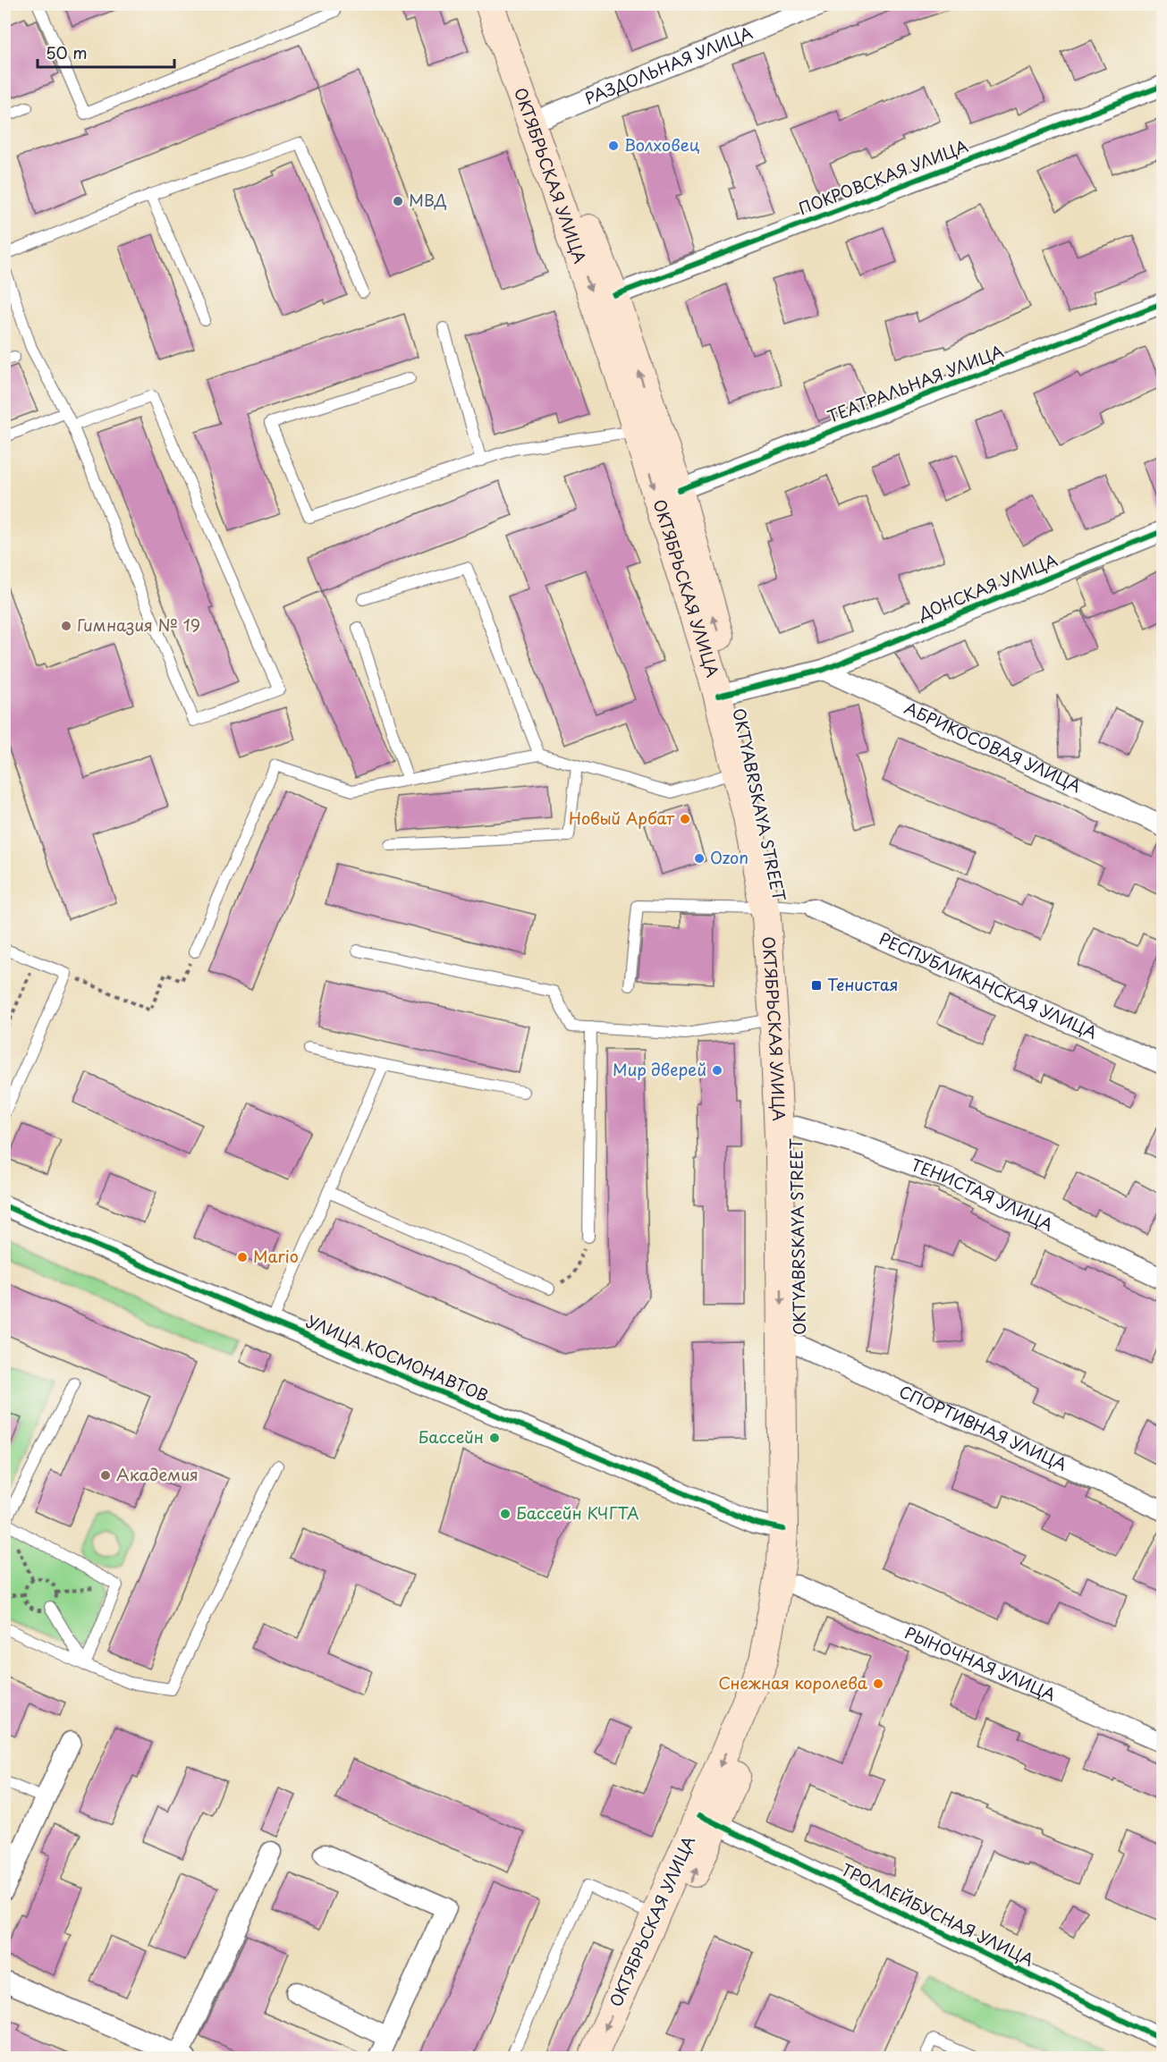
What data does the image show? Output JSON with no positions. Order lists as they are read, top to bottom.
{
  "streets": {
    "main road": ["ОКТЯБРЬСКАЯ УЛИЦА", "OKTYABRSKAYA STREET"],
    "street": [
      "РАЗДОЛЬНАЯ УЛИЦА",
      "ПОКРОВСКАЯ УЛИЦА",
      "ТЕАТРАЛЬНАЯ УЛИЦА",
      "ДОНСКАЯ УЛИЦА",
      "АБРИКОСОВАЯ УЛИЦА",
      "РЕСПУБЛИКАНСКАЯ УЛИЦА",
      "ТЕНИСТАЯ УЛИЦА",
      "УЛИЦА КОСМОНАВТОВ",
      "СПОРТИВНАЯ УЛИЦА",
      "РЫНОЧНАЯ УЛИЦА",
      "ТРОЛЛЕЙБУСНАЯ УЛИЦА"
    ]
  },
  "crossings": [
    ["РАЗДОЛЬНАЯ УЛИЦА", "OKTYABRSKAYA STREET"],
    ["ОКТЯБРЬСКАЯ УЛИЦА", "ДОНСКАЯ УЛИЦА"],
    ["ОКТЯБРЬСКАЯ УЛИЦА", "OKTYABRSKAYA STREET"],
    ["ОКТЯБРЬСКАЯ УЛИЦА", "УЛИЦА КОСМОНАВТОВ"],
    ["ОКТЯБРЬСКАЯ УЛИЦА", "ТРОЛЛЕЙБУСНАЯ УЛИЦА"],
    ["ПОКРОВСКАЯ УЛИЦА", "OKTYABRSKAYA STREET"],
    ["ТЕАТРАЛЬНАЯ УЛИЦА", "OKTYABRSKAYA STREET"],
    ["ДОНСКАЯ УЛИЦА", "АБРИКОСОВАЯ УЛИЦА"],
    ["ДОНСКАЯ УЛИЦА", "OKTYABRSKAYA STREET"],
    ["OKTYABRSKAYA STREET", "ТЕНИСТАЯ УЛИЦА"],
    ["OKTYABRSKAYA STREET", "СПОРТИВНАЯ УЛИЦА"],
    ["OKTYABRSKAYA STREET", "РЫНОЧНАЯ УЛИЦА"],
    ["OKTYABRSKAYA STREET", "ТРОЛЛЕЙБУСНАЯ УЛИЦА"]
  ],
  "one_way": ["ОКТЯБРЬСКАЯ УЛИЦА"],
  "places": {
    "other": [
      "Волховец",
      "МВД",
      "Гимназия № 19",
      "Новый Арбат",
      "Ozon",
      "Мир дверей",
      "Mario",
      "Бассейн",
      "Академия",
      "Бассейн КЧГТА",
      "Снежная королева"
    ],
    "transit": ["Тенистая"]
  },
  "scale_bar": "50 m"
}
